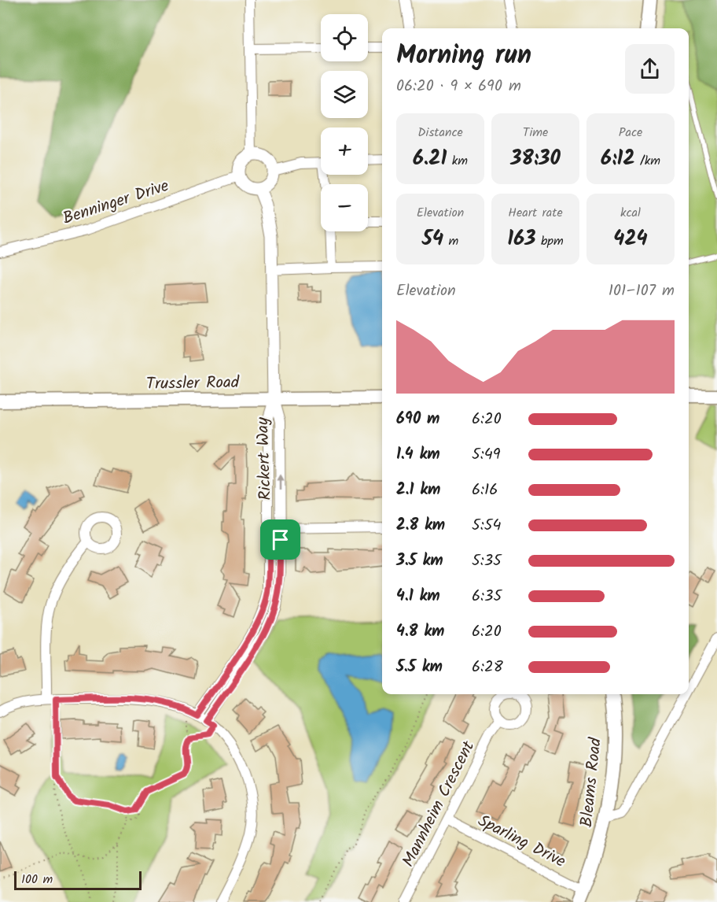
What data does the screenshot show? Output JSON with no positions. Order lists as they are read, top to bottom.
{
  "streets": {
    "main road": ["Trussler Road", "Bleams Road"],
    "street": [
      "Benninger Drive",
      "Rickert Way",
      "Mannheim Crescent",
      "Sparling Drive"
    ]
  },
  "crossings": [
    ["Trussler Road", "Rickert Way"],
    ["Bleams Road", "Sparling Drive"],
    ["Mannheim Crescent", "Sparling Drive"]
  ],
  "scale_bar": "100 m",
  "page": {
    "map_buttons": ["+", "−"],
    "heading": ["Morning run", "06:20 · 9 × 690 m"],
    "stats": [
      ["Distance", "6.21 km"],
      ["Time", "38:30"],
      ["Pace", "6:12 /km"],
      ["Elevation", "54 m"],
      ["Heart rate", "163 bpm"],
      ["kcal", "424"]
    ],
    "chart": ["Elevation", "101–107 m"],
    "list": [
      {
        "name": "690 m",
        "note": "6:20"
      },
      {
        "name": "1.4 km",
        "note": "5:49"
      },
      {
        "name": "2.1 km",
        "note": "6:16"
      },
      {
        "name": "2.8 km",
        "note": "5:54"
      },
      {
        "name": "3.5 km",
        "note": "5:35"
      },
      {
        "name": "4.1 km",
        "note": "6:35"
      },
      {
        "name": "4.8 km",
        "note": "6:20"
      },
      {
        "name": "5.5 km",
        "note": "6:28"
      }
    ],
    "scale": "100 m"
  }
}
